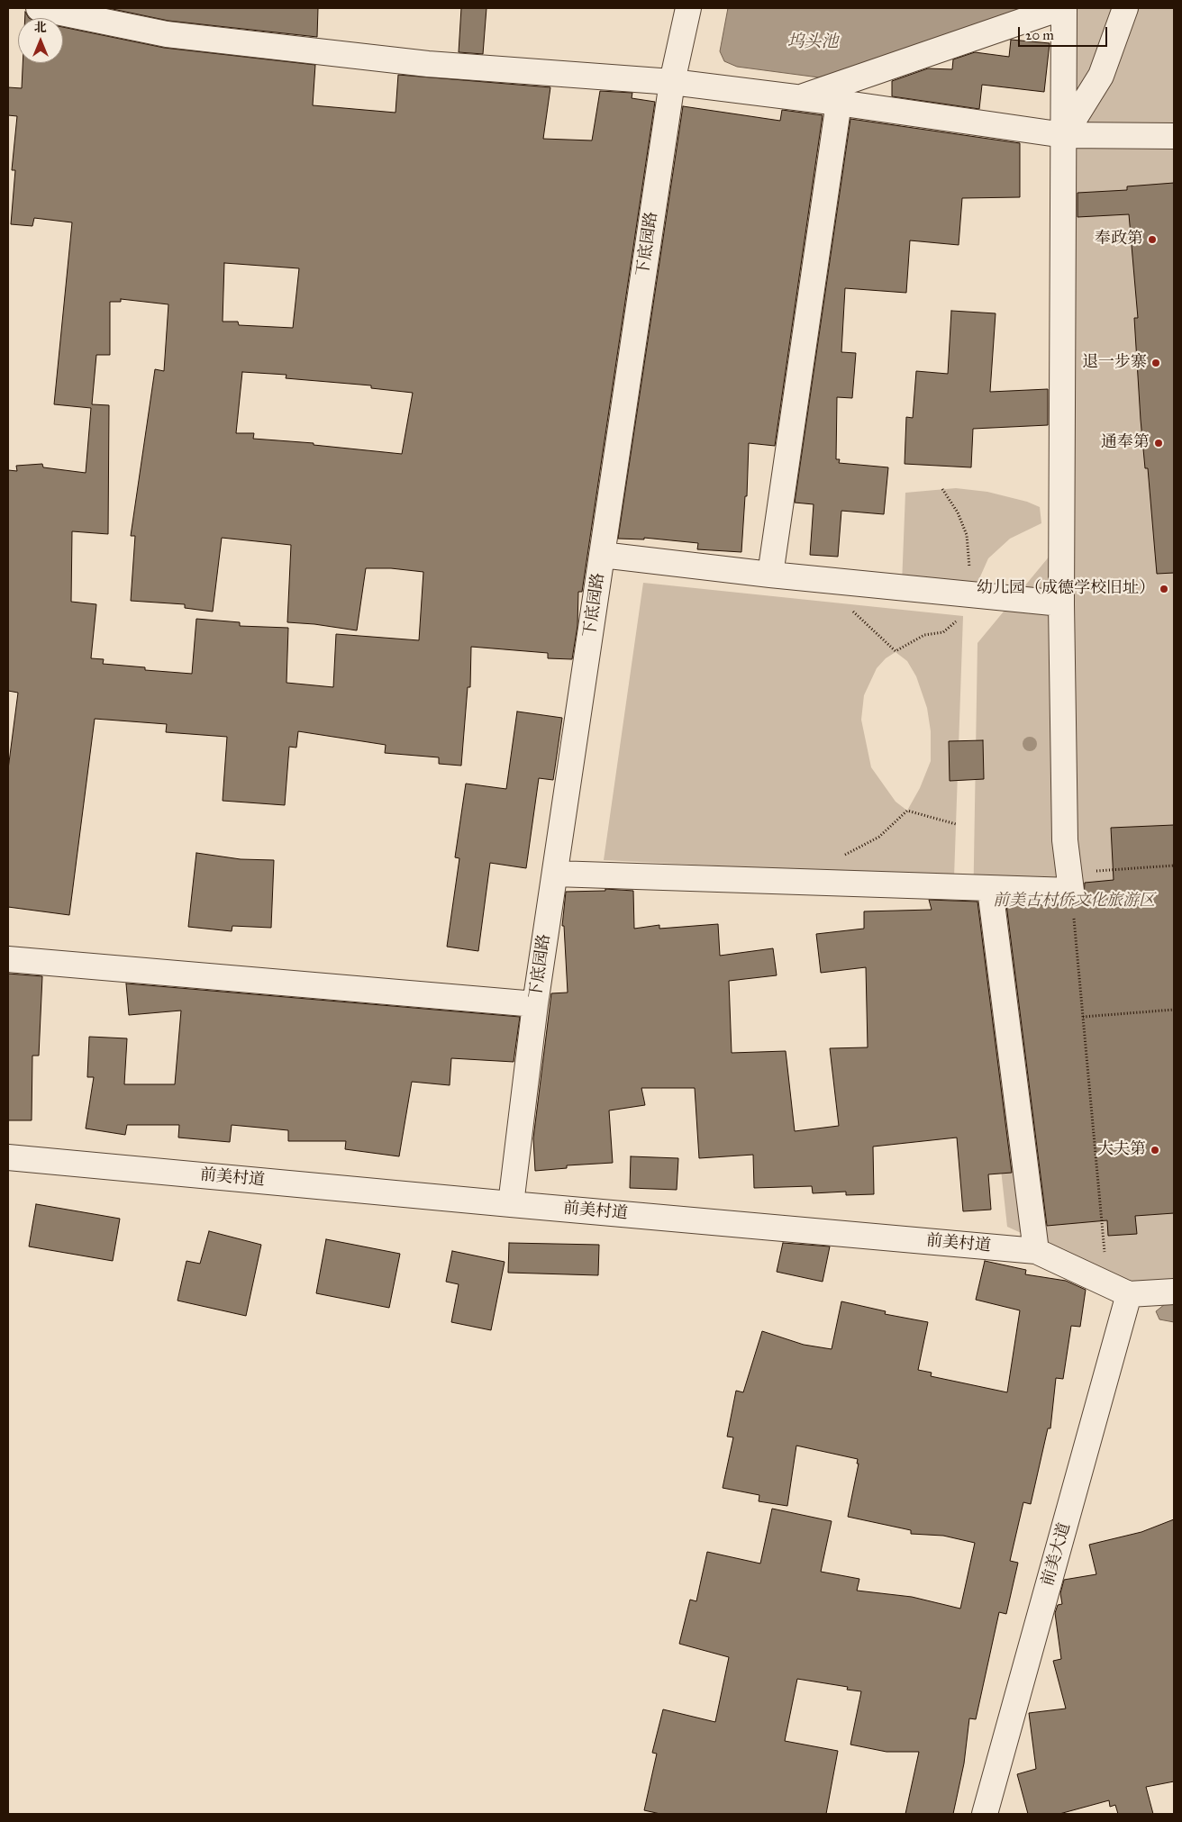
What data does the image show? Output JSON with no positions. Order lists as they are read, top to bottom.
{
  "streets": {
    "street": ["下底园路", "前美村道", "前美大道"]
  },
  "crossings": [
    ["下底园路", "前美村道"],
    ["前美村道", "前美大道"]
  ],
  "water": ["坞头池"],
  "parks": ["前美古村侨文化旅游区"],
  "places": [
    "奉政第",
    "退一步寨",
    "通奉第",
    "幼儿园（成德学校旧址）",
    "大夫第"
  ],
  "scale_bar": "20 m",
  "north": "top"
}
